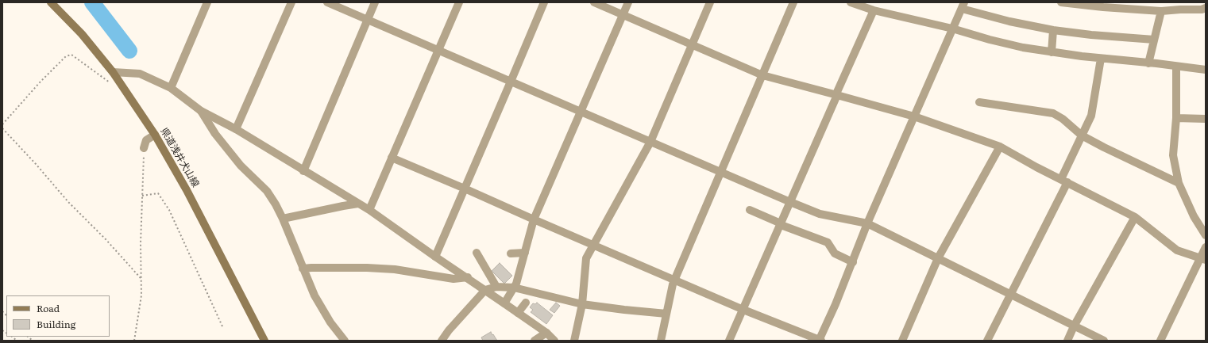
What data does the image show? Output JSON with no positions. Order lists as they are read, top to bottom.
{
  "streets": {
    "main road": ["県道浅井犬山線"]
  },
  "legend": ["Road", "Building"]
}
